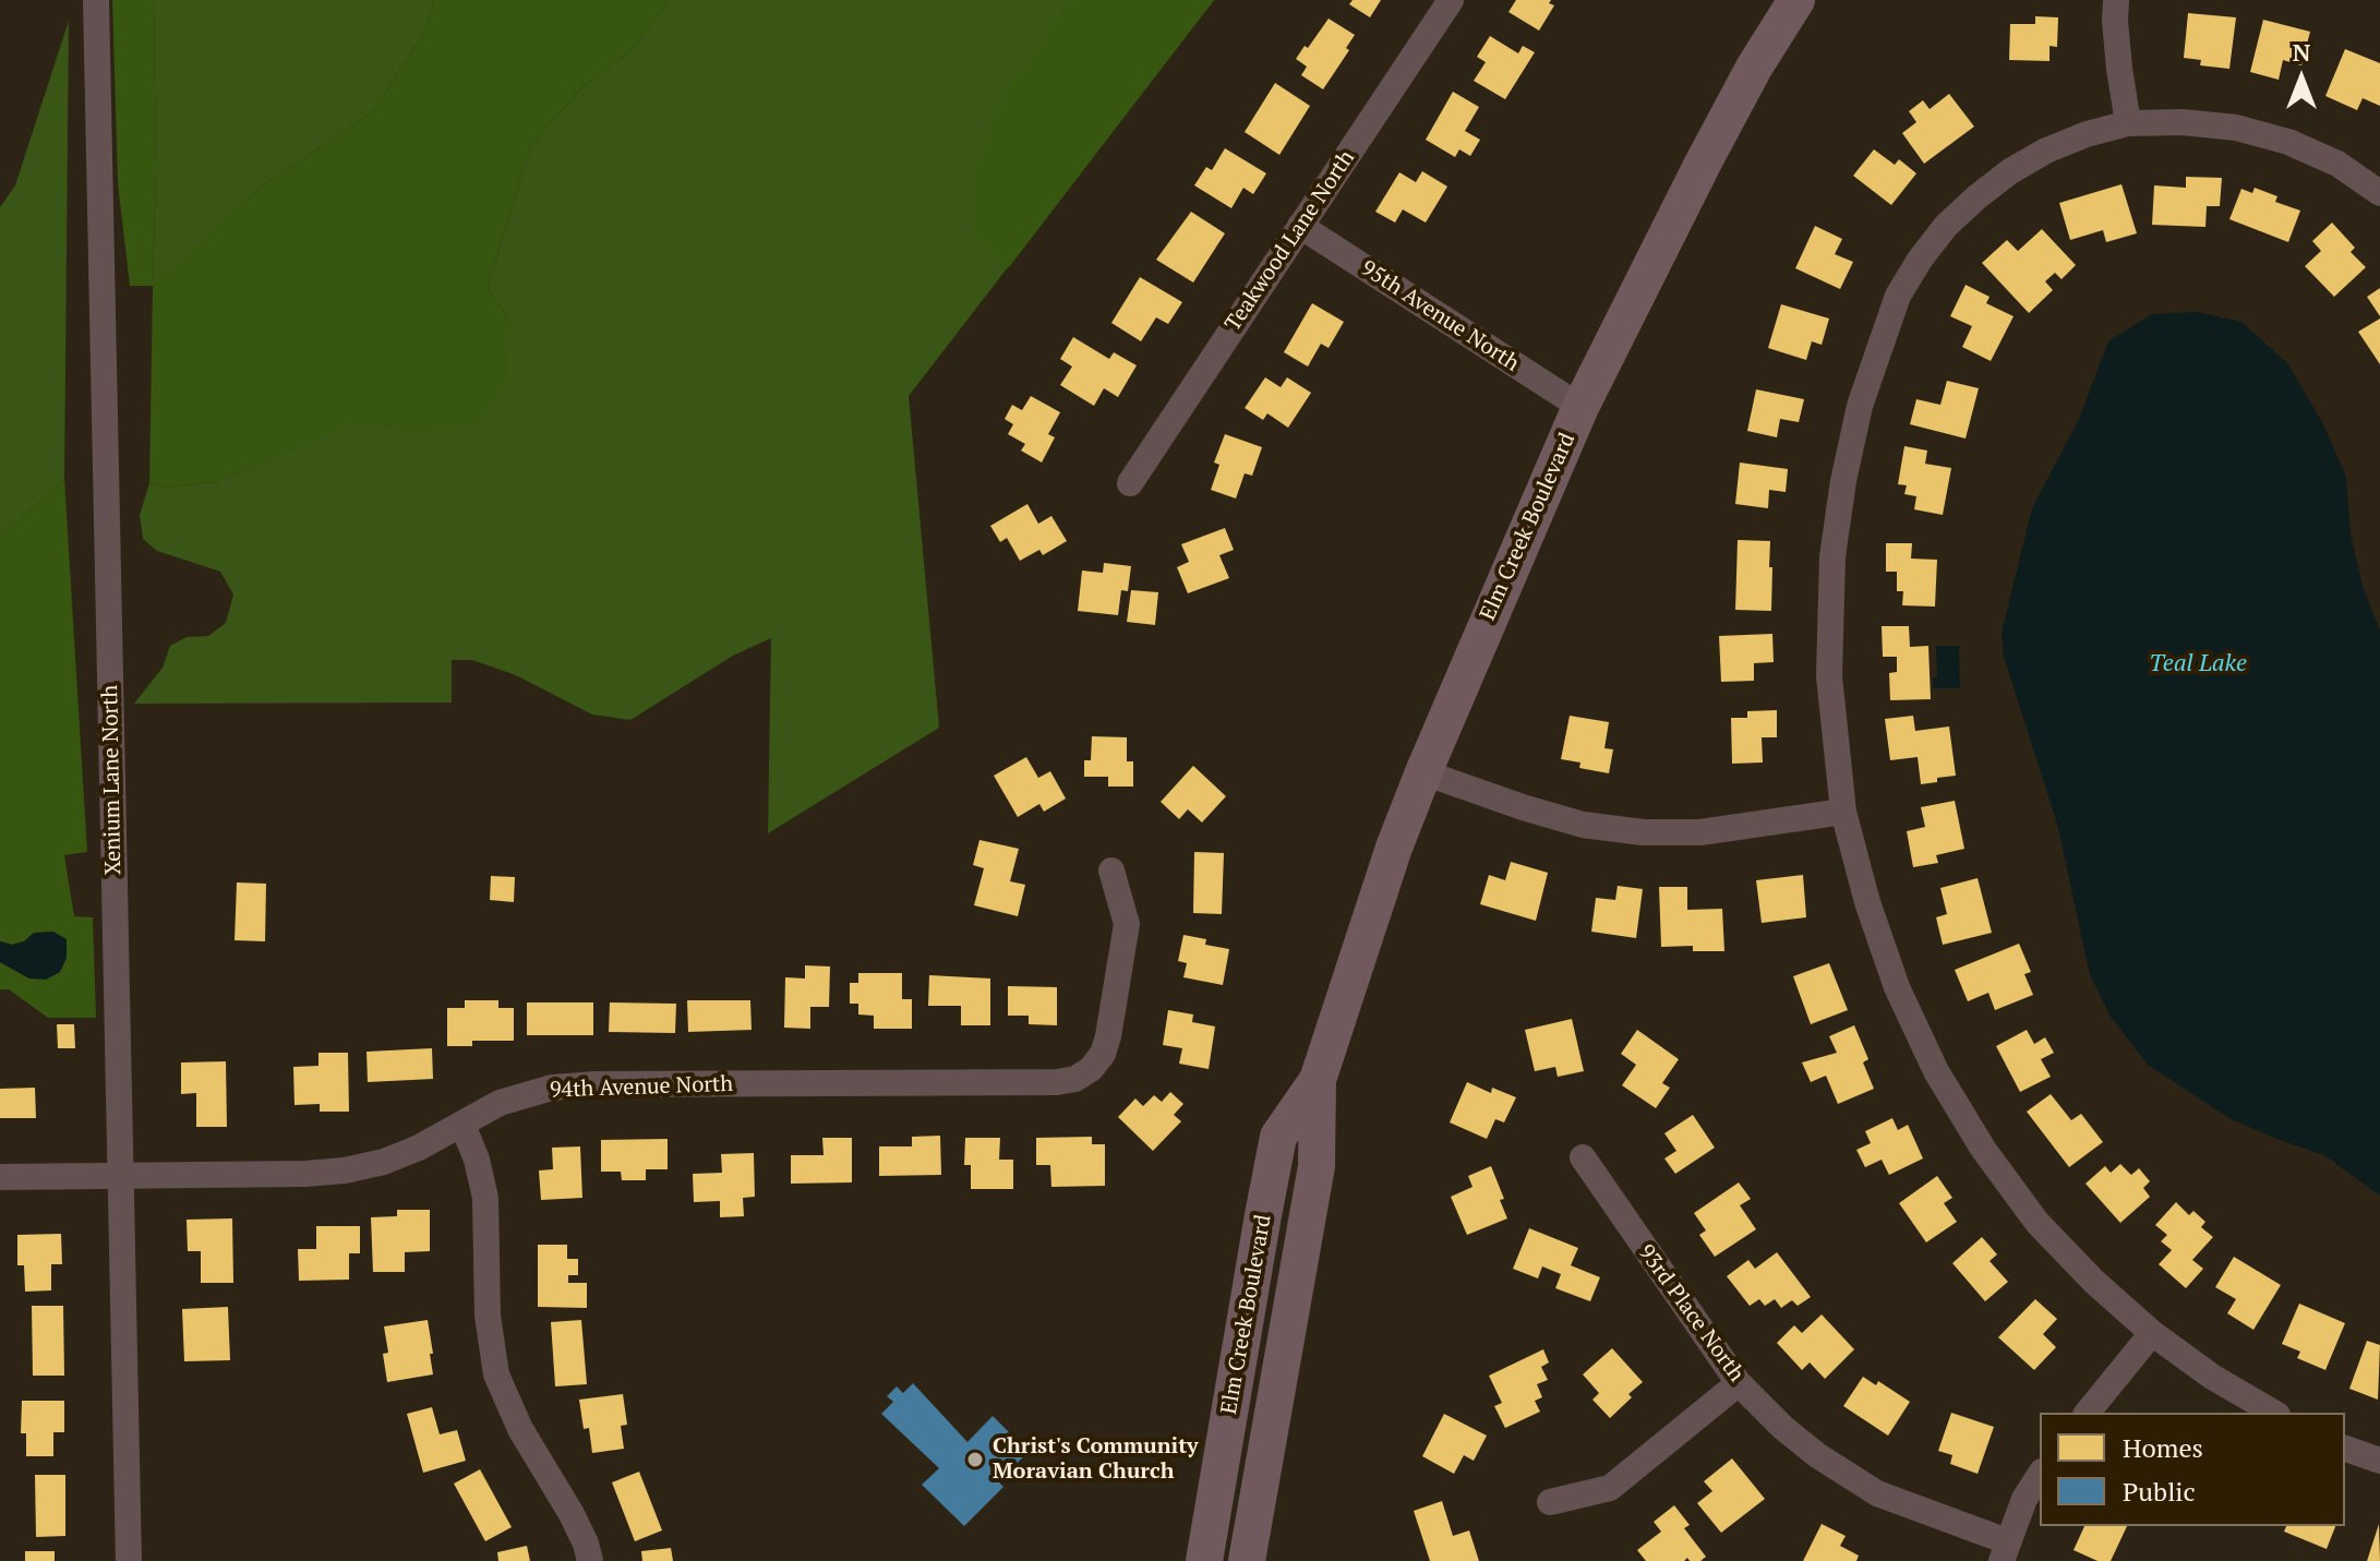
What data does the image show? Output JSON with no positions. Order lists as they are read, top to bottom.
{
  "streets": {
    "main road": ["Elm Creek Boulevard"],
    "street": [
      "Teakwood Lane North",
      "95th Avenue North",
      "Xenium Lane North",
      "94th Avenue North",
      "93rd Place North"
    ]
  },
  "crossings": [
    ["Teakwood Lane North", "95th Avenue North"],
    ["95th Avenue North", "Elm Creek Boulevard"],
    ["Xenium Lane North", "94th Avenue North"]
  ],
  "water": ["Teal Lake"],
  "places": ["Christ's Community Moravian Church"],
  "legend": ["Homes", "Public"],
  "north": "top"
}
